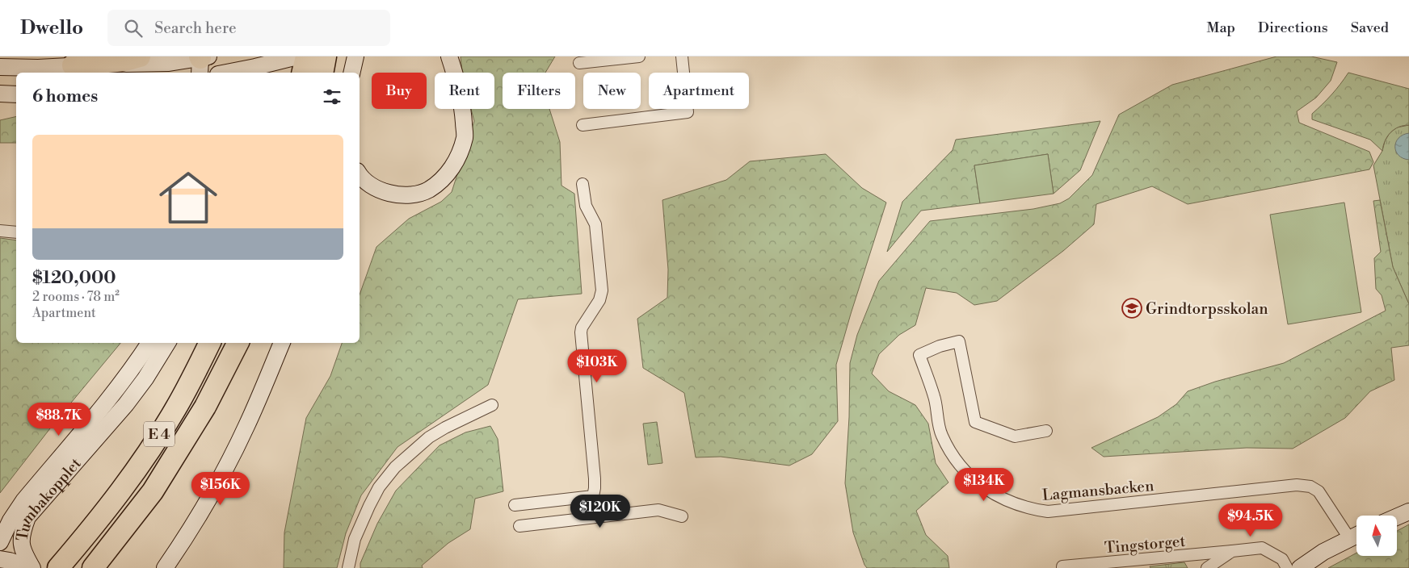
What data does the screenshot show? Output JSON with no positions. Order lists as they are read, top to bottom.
{
  "streets": {
    "highway": ["E 4"],
    "main road": ["Tumbakopplet"],
    "street": ["Lagmansbacken", "Tingstorget"]
  },
  "places": {
    "school or university": ["Grindtorpsskolan"]
  },
  "north": "top",
  "page": {
    "header": "Dwello",
    "search": "Search here",
    "nav": ["Map", "Directions", "Saved"],
    "chip": [
      "Buy",
      "Rent",
      "Filters",
      "New",
      "Apartment"
    ],
    "heading": "6 homes",
    "list": [
      {
        "name": "$120,000",
        "note": "2 rooms · 78 m² · Apartment"
      }
    ],
    "price": [
      "$103K",
      "$88.7K",
      "$134K",
      "$156K",
      "$120K",
      "$94.5K"
    ]
  }
}
